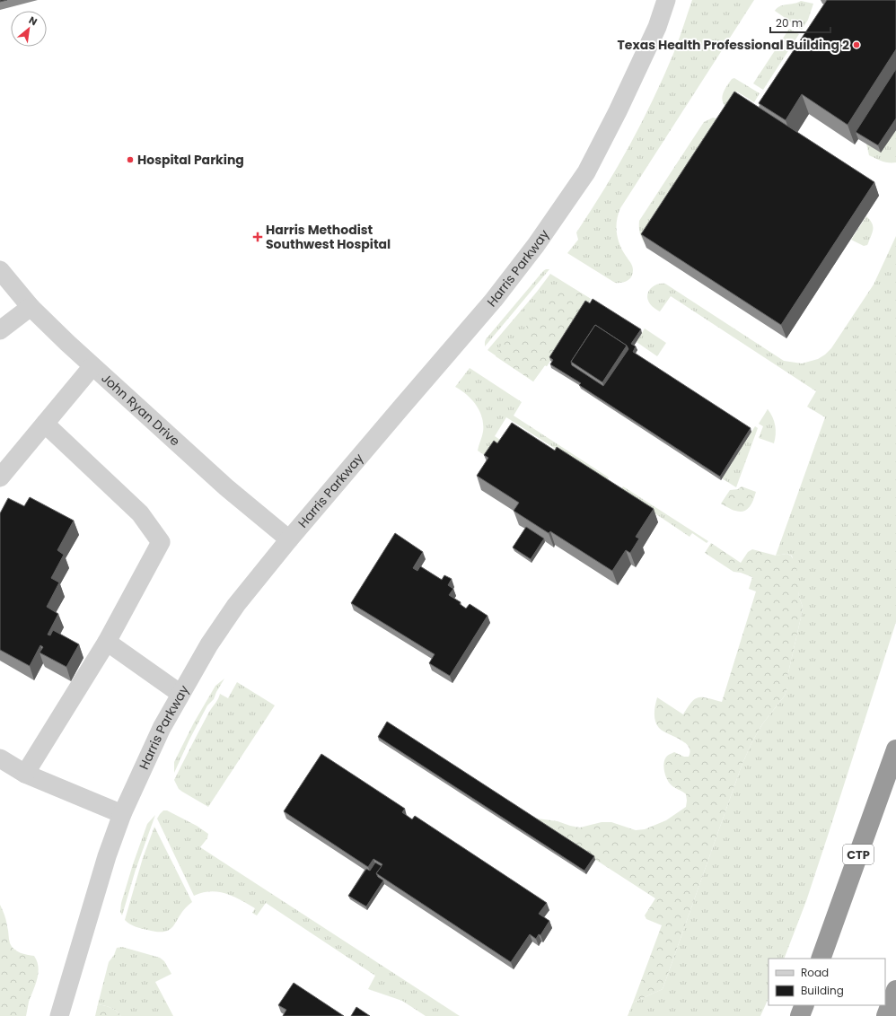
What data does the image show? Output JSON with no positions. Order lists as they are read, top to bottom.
{
  "streets": {
    "highway": ["CTP"],
    "street": ["Harris Parkway", "John Ryan Drive"]
  },
  "crossings": [
    ["Harris Parkway", "John Ryan Drive"]
  ],
  "places": {
    "other": ["Texas Health Professional Building 2", "Hospital Parking"],
    "health": ["Harris Methodist Southwest Hospital"]
  },
  "legend": ["Road", "Building"],
  "scale_bar": "20 m",
  "north": "top right"
}
